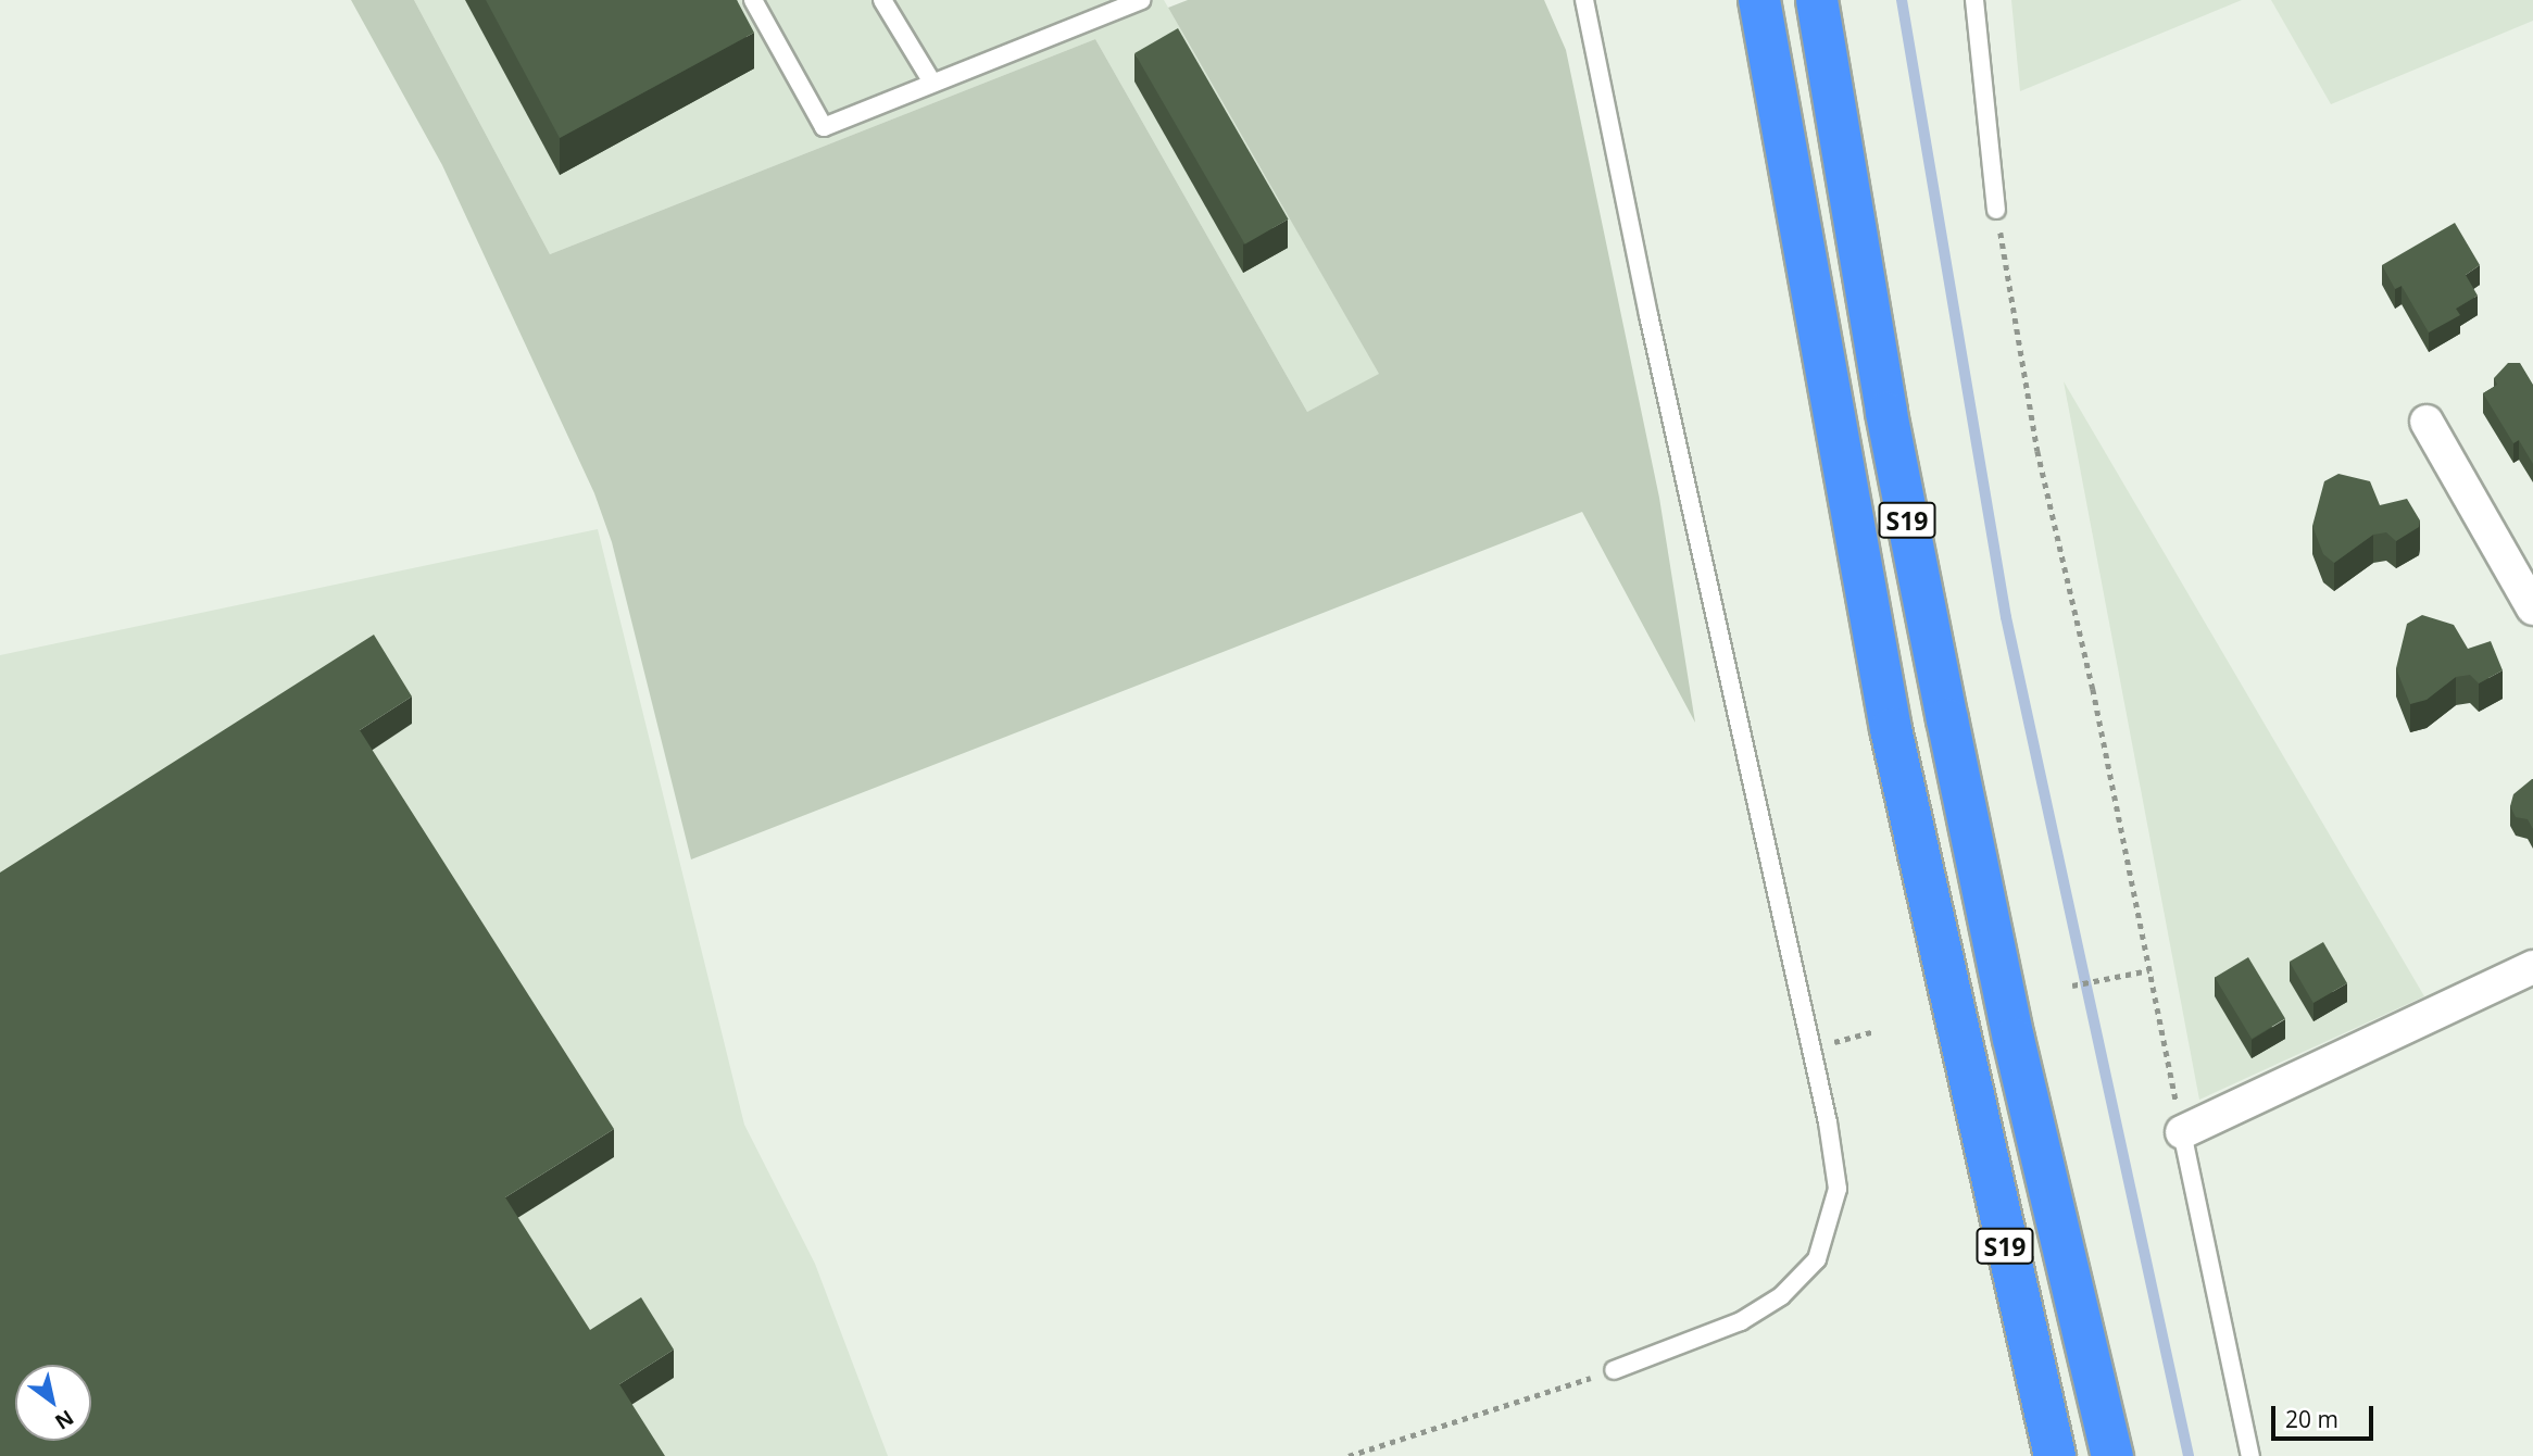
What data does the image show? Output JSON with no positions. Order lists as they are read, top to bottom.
{
  "streets": {
    "highway": ["S19"]
  },
  "scale_bar": "20 m",
  "north": "bottom right"
}
